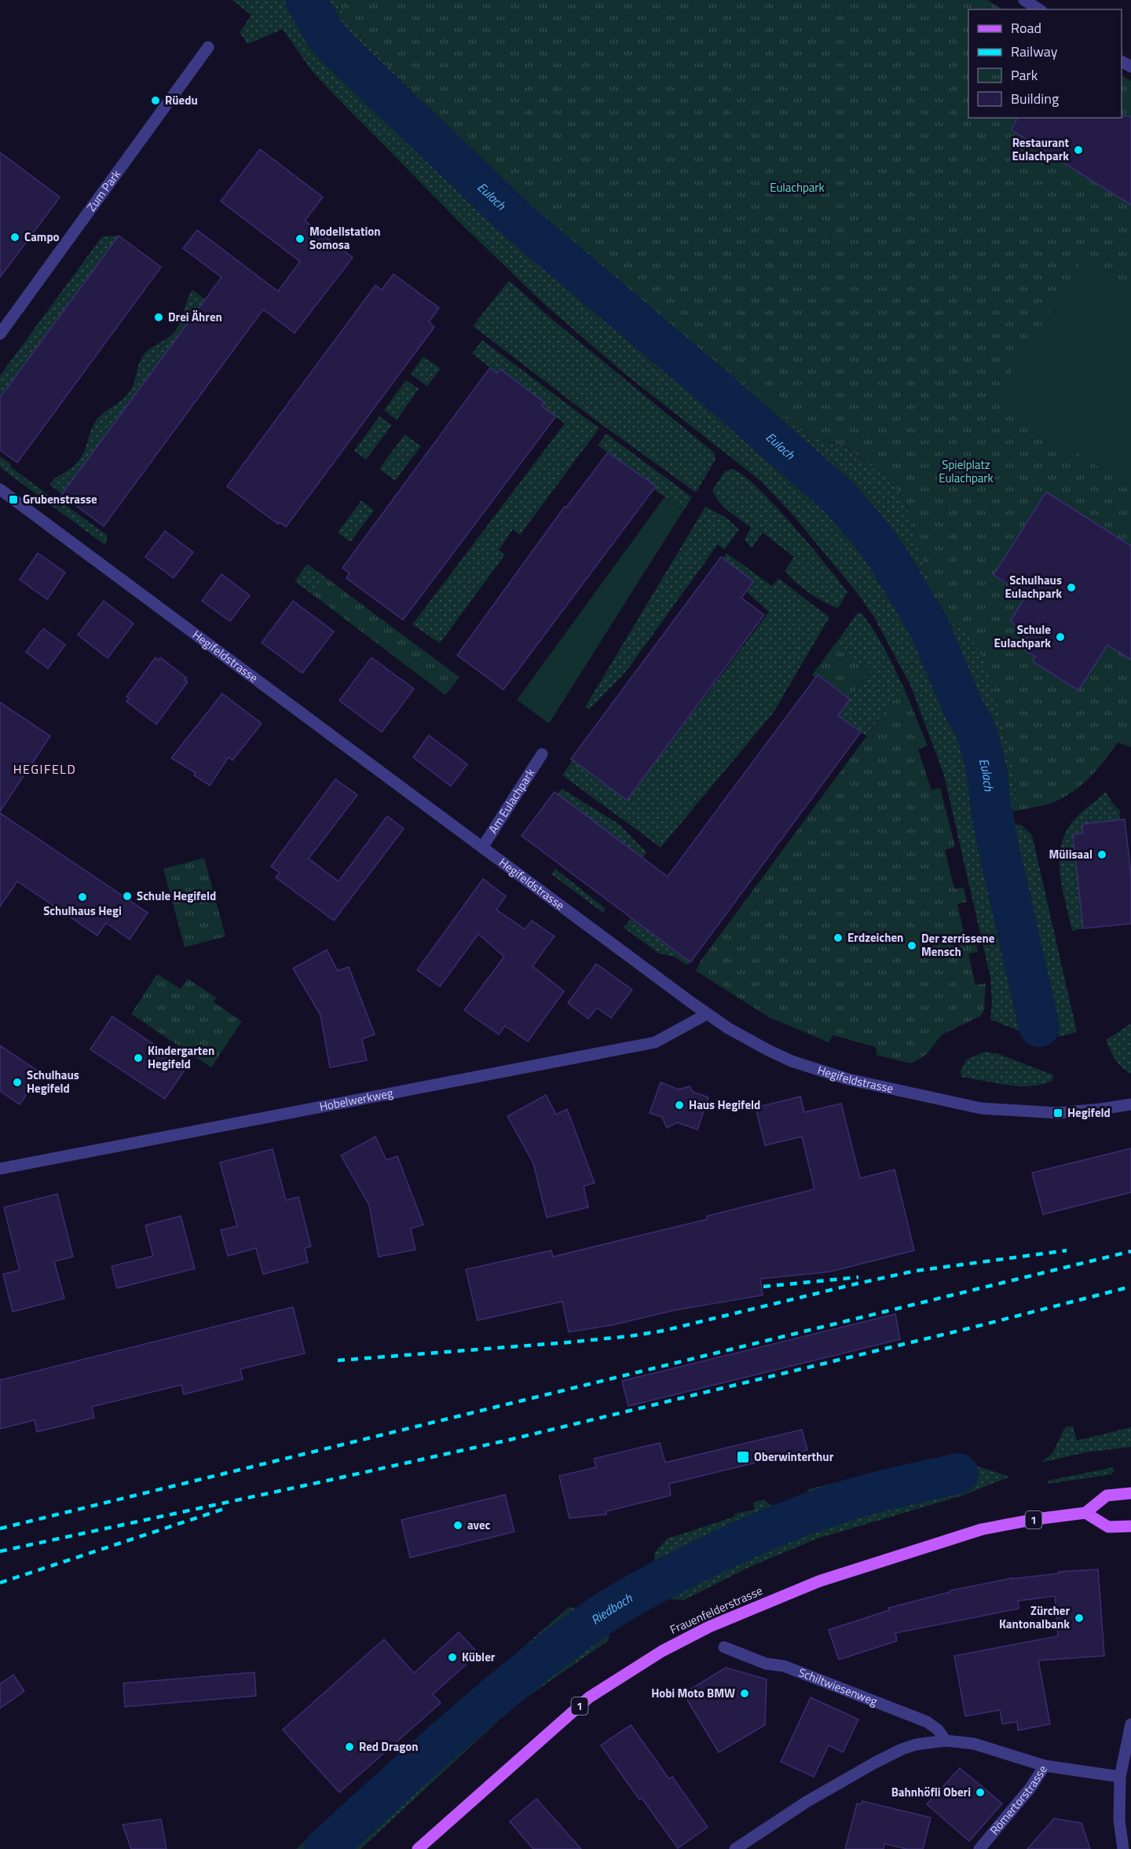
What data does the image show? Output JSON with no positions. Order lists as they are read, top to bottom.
{
  "streets": {
    "main road": ["1", "Frauenfelderstrasse"],
    "street": [
      "Zum Park",
      "Hegifeldstrasse",
      "Am Eulachpark",
      "Hobelwerkweg",
      "Schiltwiesenweg",
      "Römertorstrasse"
    ]
  },
  "crossings": [
    ["Hegifeldstrasse", "Am Eulachpark"],
    ["Hegifeldstrasse", "Hobelwerkweg"]
  ],
  "districts": ["HEGIFELD"],
  "water": ["Eulach", "Riedbach"],
  "parks": ["Eulachpark", "Spielplatz Eulachpark"],
  "places": {
    "other": [
      "Rüedu",
      "Restaurant Eulachpark",
      "Campo",
      "Modellstation Somosa",
      "Drei Ähren",
      "Schulhaus Eulachpark",
      "Schule Eulachpark",
      "Mülisaal",
      "Schule Hegifeld",
      "Schulhaus Hegi",
      "Erdzeichen",
      "Der zerrissene Mensch",
      "Kindergarten Hegifeld",
      "Schulhaus Hegifeld",
      "Haus Hegifeld",
      "avec",
      "Zürcher Kantonalbank",
      "Kübler",
      "Hobi Moto BMW",
      "Red Dragon",
      "Bahnhöfli Oberi"
    ],
    "transit": ["Grubenstrasse", "Hegifeld", "Oberwinterthur"]
  },
  "legend": [
    "Road",
    "Railway",
    "Park",
    "Building"
  ]
}
